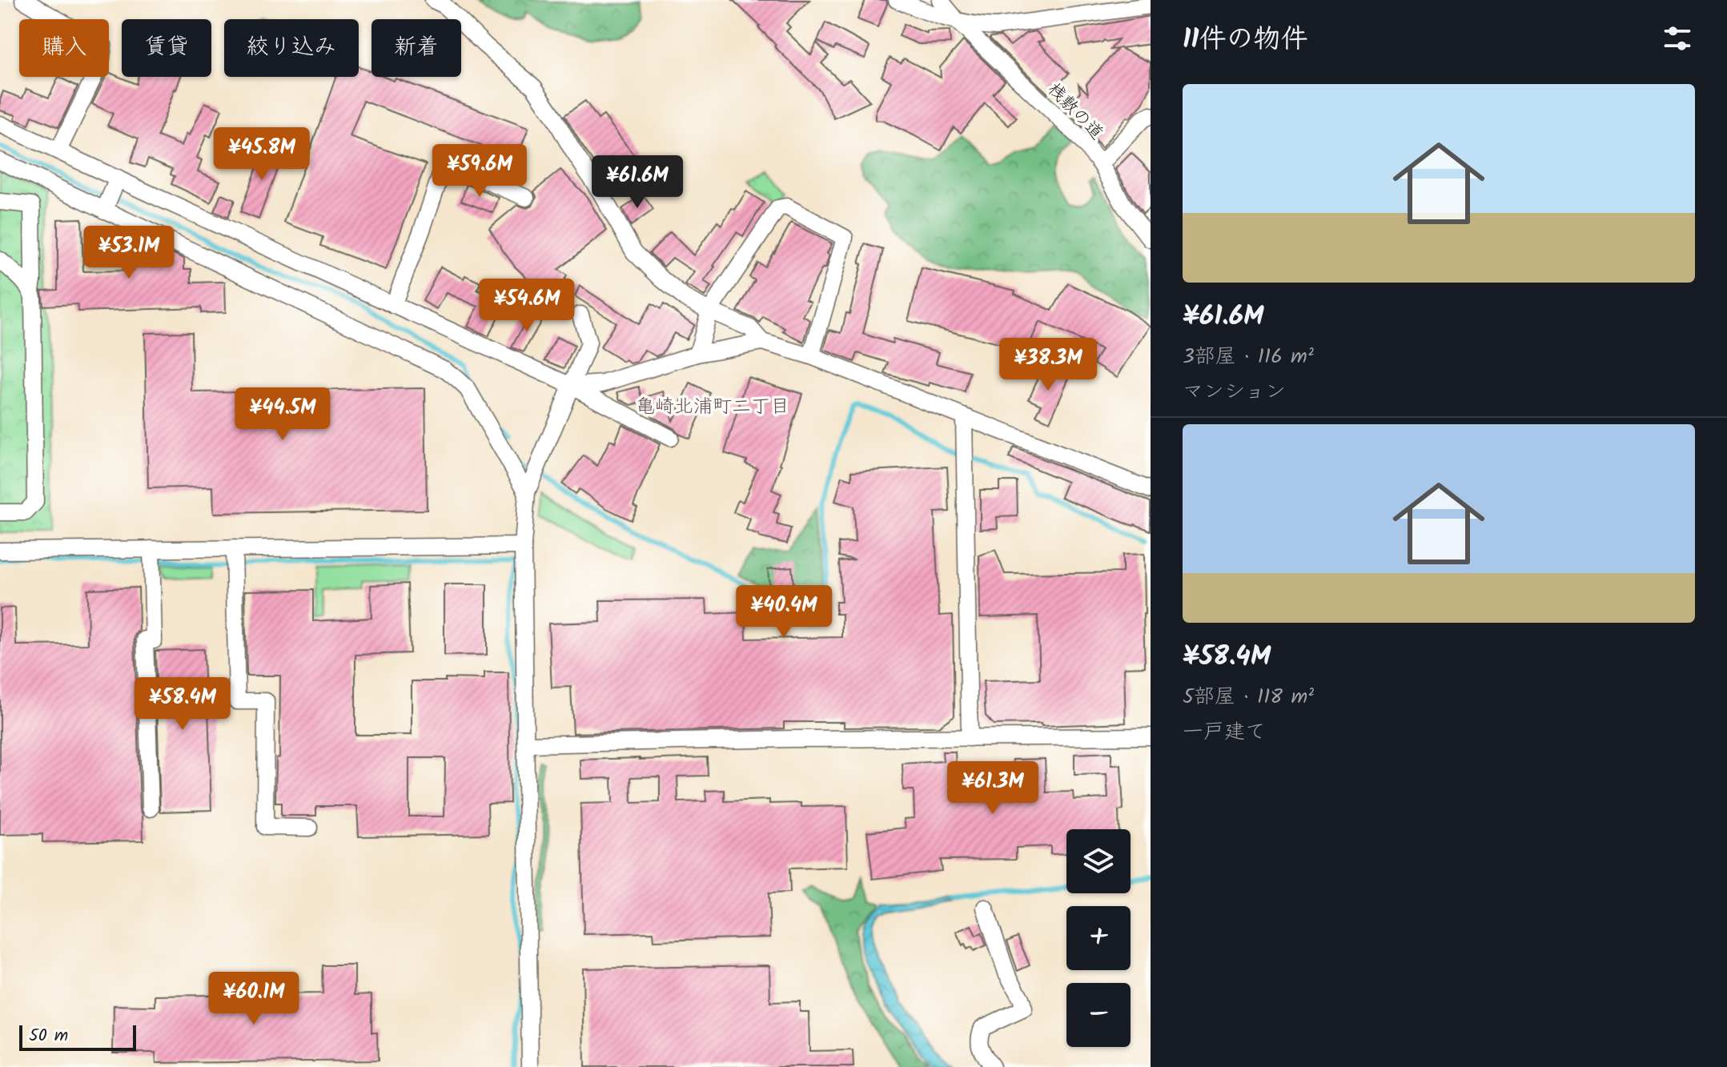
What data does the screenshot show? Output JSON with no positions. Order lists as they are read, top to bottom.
{
  "streets": {
    "street": ["桟敷の道"]
  },
  "districts": ["亀崎北浦町二丁目"],
  "scale_bar": "50 m",
  "page": {
    "heading": "11件の物件",
    "chip": [
      "購入",
      "賃貸",
      "絞り込み",
      "新着"
    ],
    "list": [
      {
        "name": "¥61.6M",
        "note": "3部屋 · 116 m² · マンション"
      },
      {
        "name": "¥58.4M",
        "note": "5部屋 · 118 m² · 一戸建て"
      }
    ],
    "price": [
      "¥45.8M",
      "¥59.6M",
      "¥61.6M",
      "¥53.1M",
      "¥54.6M",
      "¥38.3M",
      "¥44.5M",
      "¥40.4M",
      "¥58.4M",
      "¥61.3M",
      "¥60.1M"
    ],
    "map_buttons": ["+", "−"],
    "scale": "50 m"
  }
}
